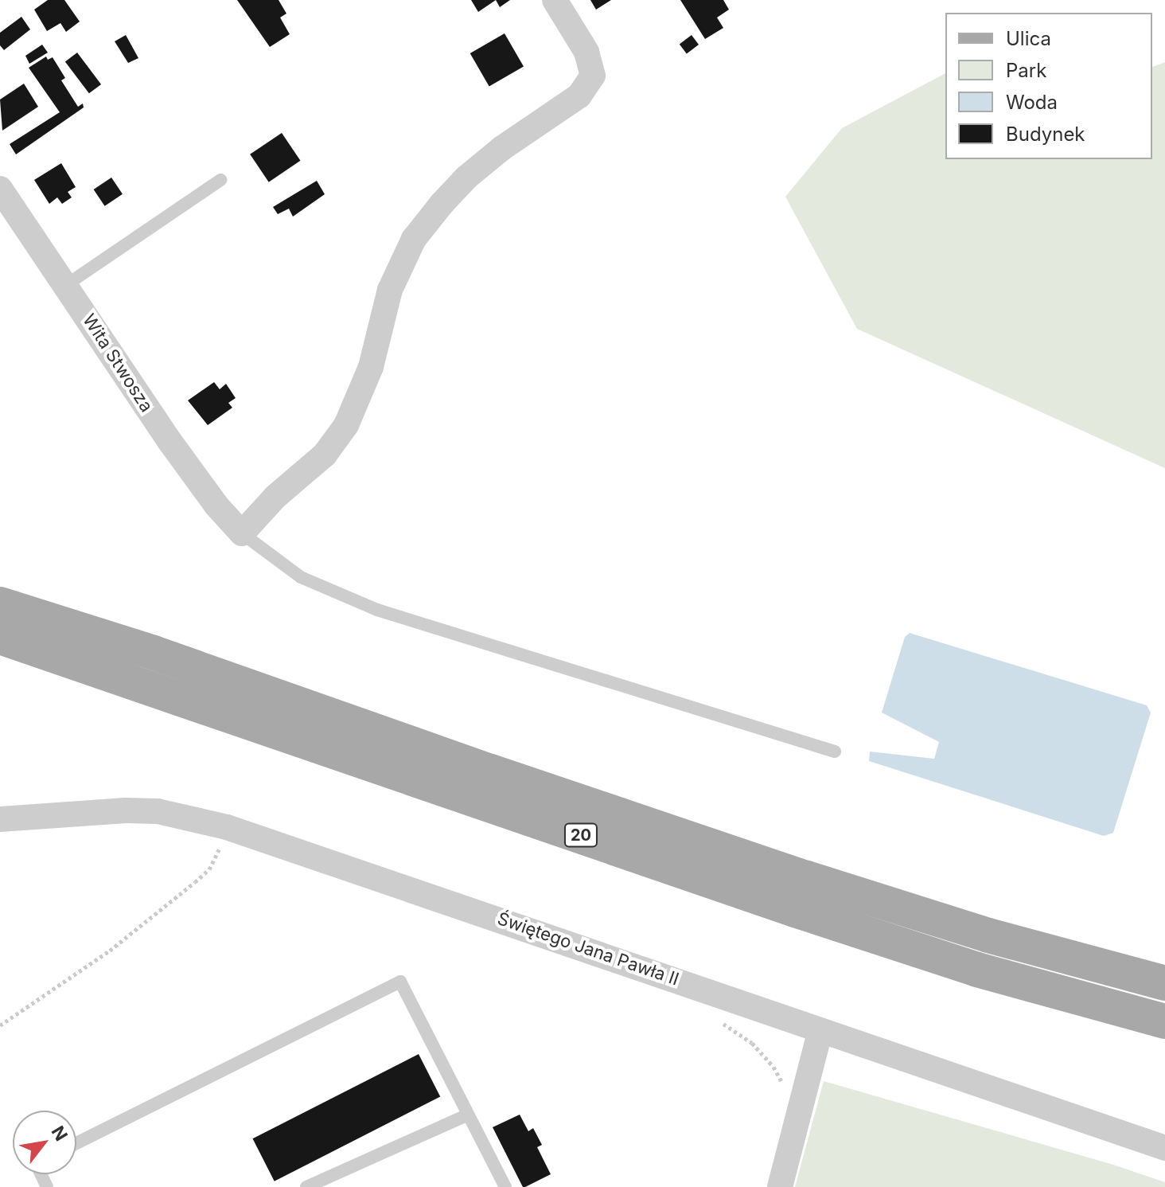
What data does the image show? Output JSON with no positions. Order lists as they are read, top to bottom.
{
  "streets": {
    "main road": ["20"],
    "street": ["Wita Stwosza", "Świętego Jana Pawła II"]
  },
  "legend": [
    "Ulica",
    "Park",
    "Woda",
    "Budynek"
  ],
  "north": "top right"
}
